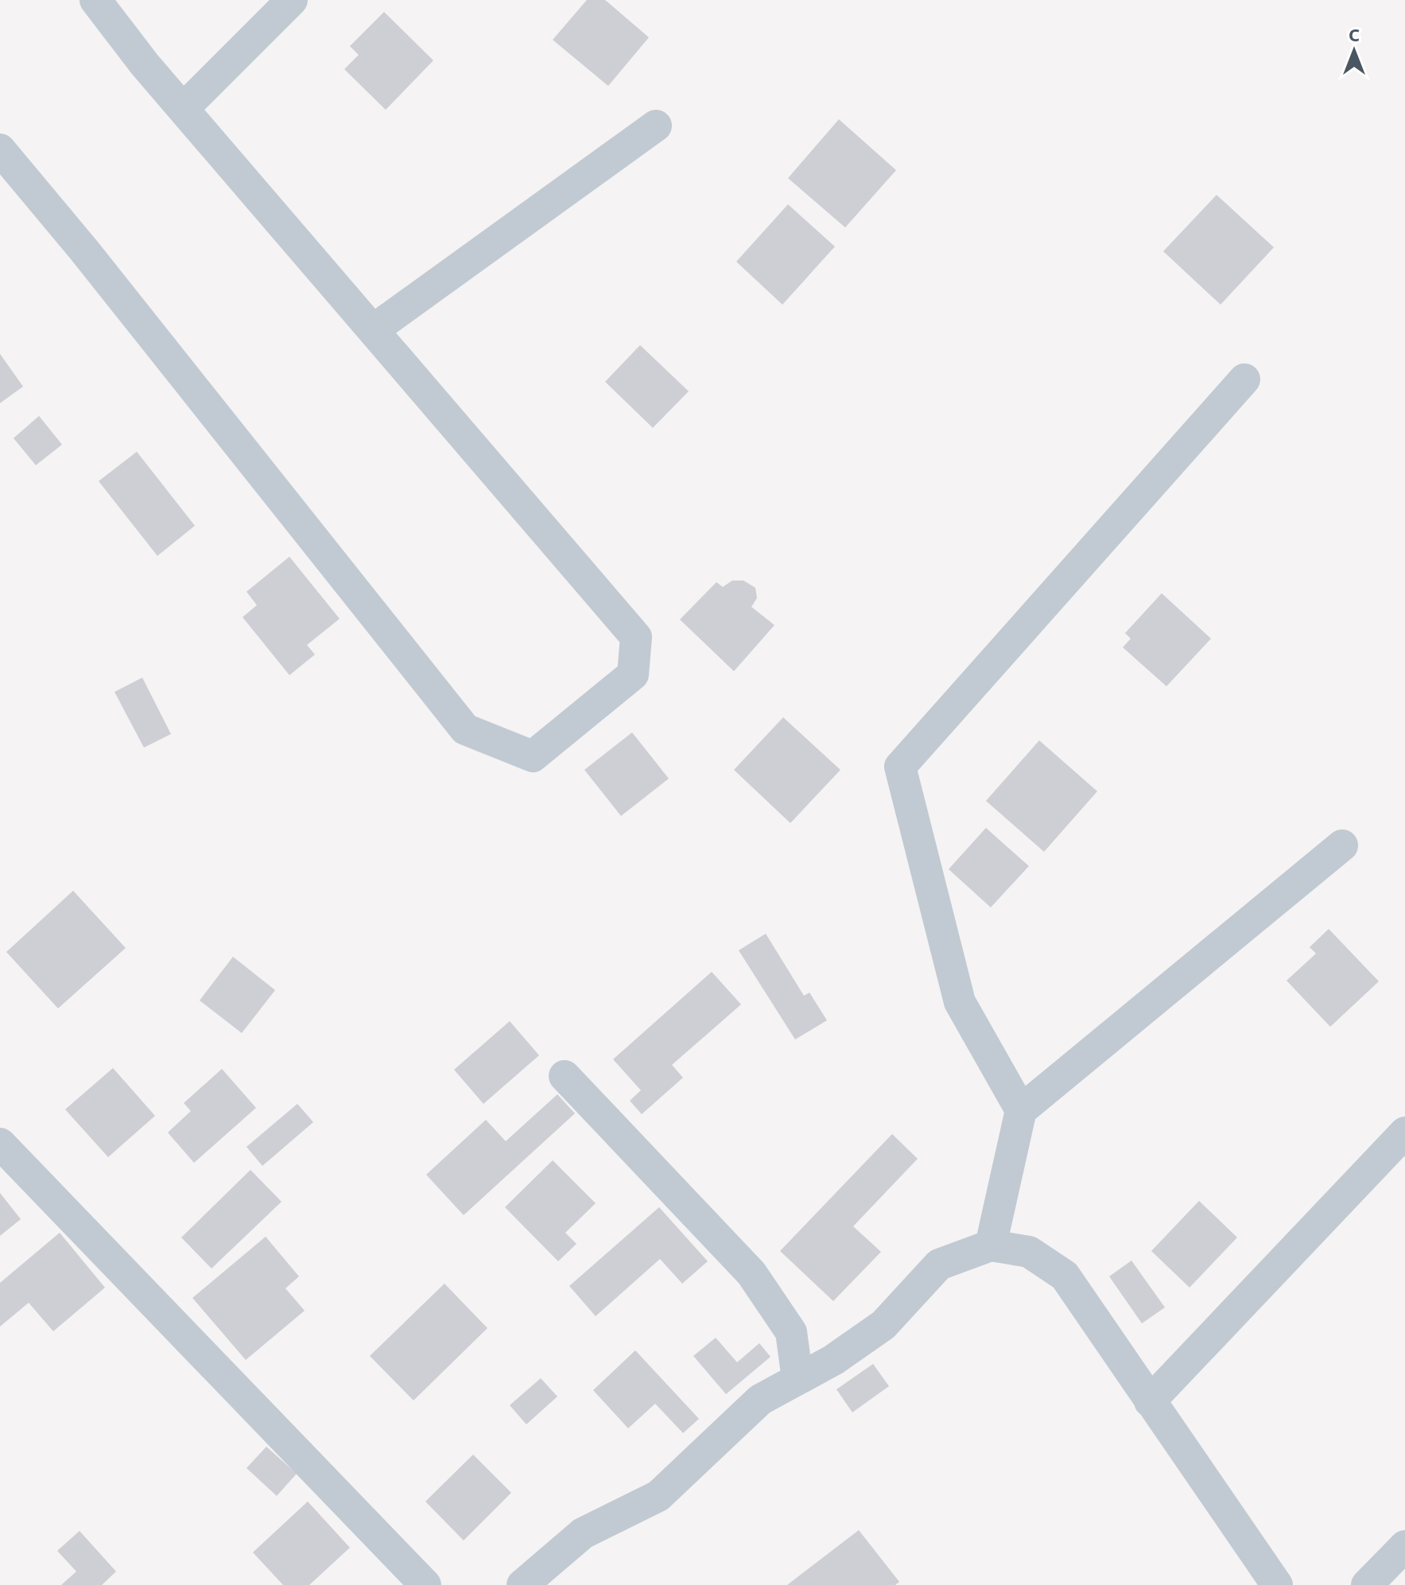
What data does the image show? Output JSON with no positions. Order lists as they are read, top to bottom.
{
  "north": "top"
}
